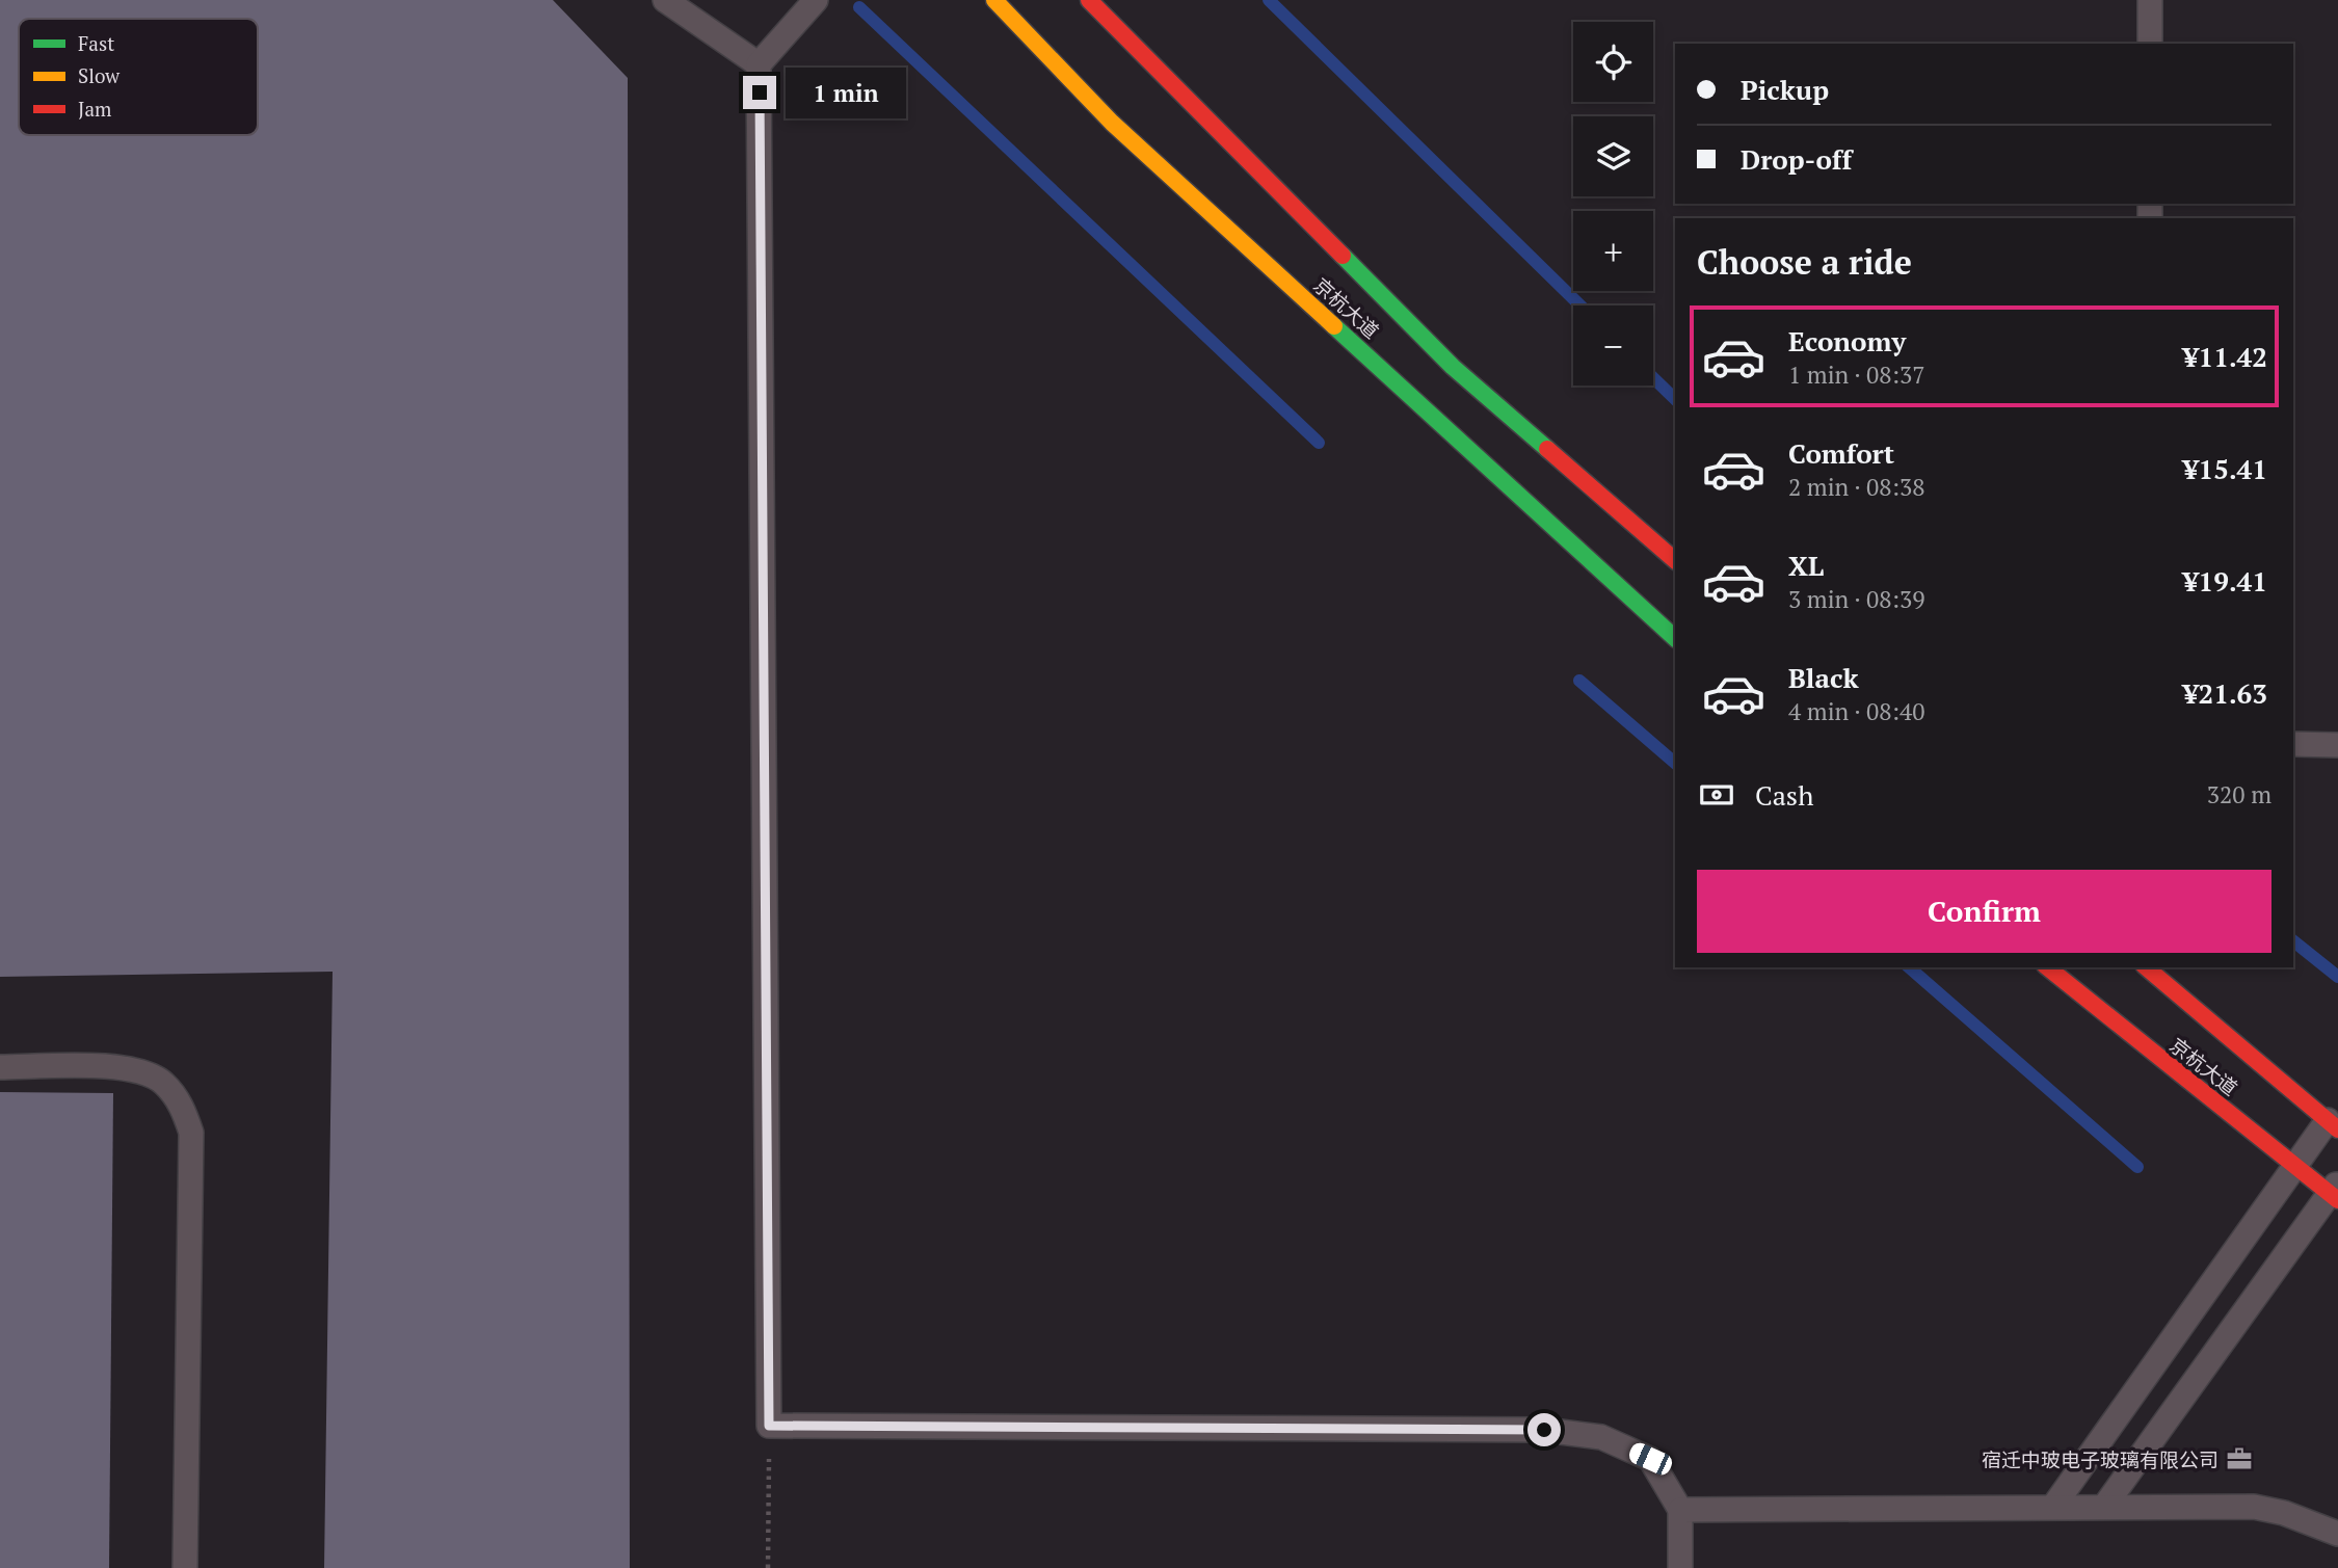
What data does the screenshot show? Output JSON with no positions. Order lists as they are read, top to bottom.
{
  "streets": {
    "main road": ["京杭大道"]
  },
  "places": {
    "office": ["宿迁中玻电子玻璃有限公司"]
  },
  "legend": ["Fast", "Slow", "Jam"],
  "page": {
    "map_buttons": ["+", "−"],
    "banner": ["Pickup", "Drop-off"],
    "bubble": "1 min",
    "heading": "Choose a ride",
    "list": [
      {
        "name": "Economy",
        "note": "1 min · 08:37",
        "value": "¥11.42"
      },
      {
        "name": "Comfort",
        "note": "2 min · 08:38",
        "value": "¥15.41"
      },
      {
        "name": "XL",
        "note": "3 min · 08:39",
        "value": "¥19.41"
      },
      {
        "name": "Black",
        "note": "4 min · 08:40",
        "value": "¥21.63"
      }
    ],
    "pay": ["Cash", "320 m"],
    "buttons": "Confirm"
  }
}
